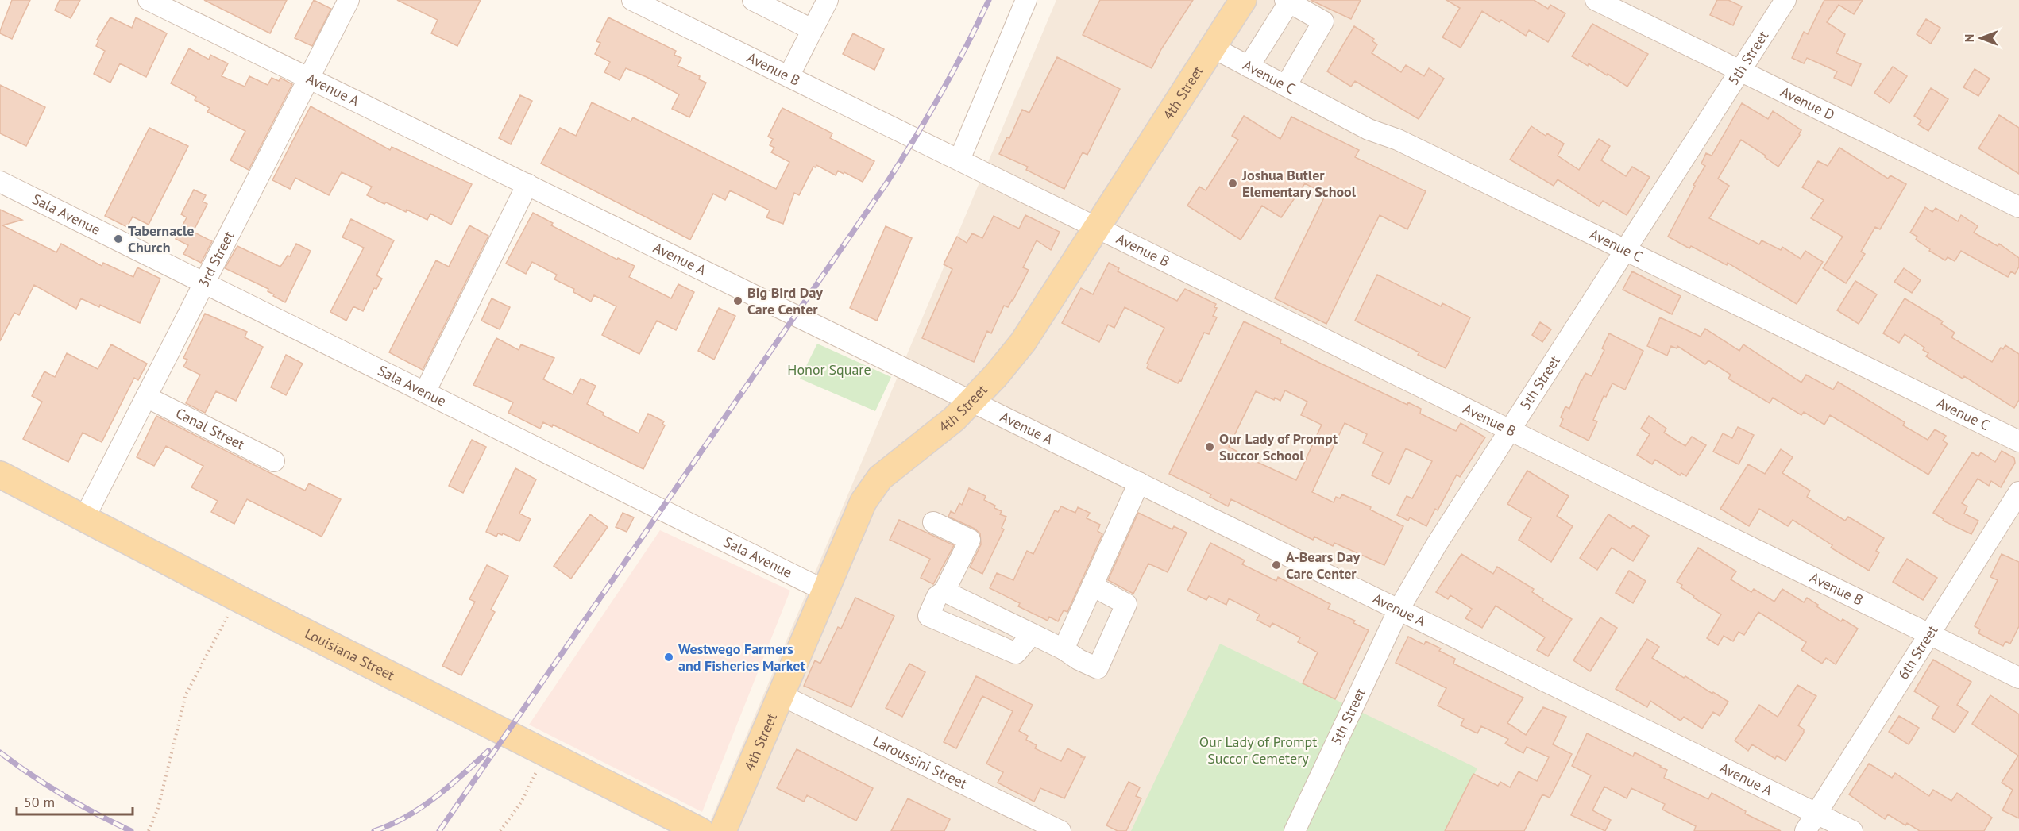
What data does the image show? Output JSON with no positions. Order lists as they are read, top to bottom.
{
  "streets": {
    "main road": ["4th Street", "Louisiana Street"],
    "street": [
      "5th Street",
      "Avenue B",
      "Avenue C",
      "Avenue A",
      "Avenue D",
      "Sala Avenue",
      "3rd Street",
      "Canal Street",
      "6th Street",
      "Laroussini Street"
    ]
  },
  "crossings": [
    ["5th Street", "Avenue B"],
    ["5th Street", "Avenue C"],
    ["5th Street", "Avenue A"],
    ["5th Street", "Avenue D"],
    ["Avenue B", "4th Street"],
    ["Avenue B", "6th Street"],
    ["Avenue C", "4th Street"],
    ["Avenue A", "4th Street"],
    ["Avenue A", "3rd Street"],
    ["Avenue A", "6th Street"],
    ["4th Street", "Sala Avenue"],
    ["4th Street", "Laroussini Street"],
    ["Sala Avenue", "3rd Street"],
    ["3rd Street", "Canal Street"],
    ["3rd Street", "Louisiana Street"]
  ],
  "parks": ["Honor Square", "Our Lady of Prompt Succor Cemetery"],
  "places": [
    "Joshua Butler Elementary School",
    "Tabernacle Church",
    "Big Bird Day Care Center",
    "Our Lady of Prompt Succor School",
    "A-Bears Day Care Center",
    "Westwego Farmers and Fisheries Market"
  ],
  "scale_bar": "50 m",
  "north": "left"
}
